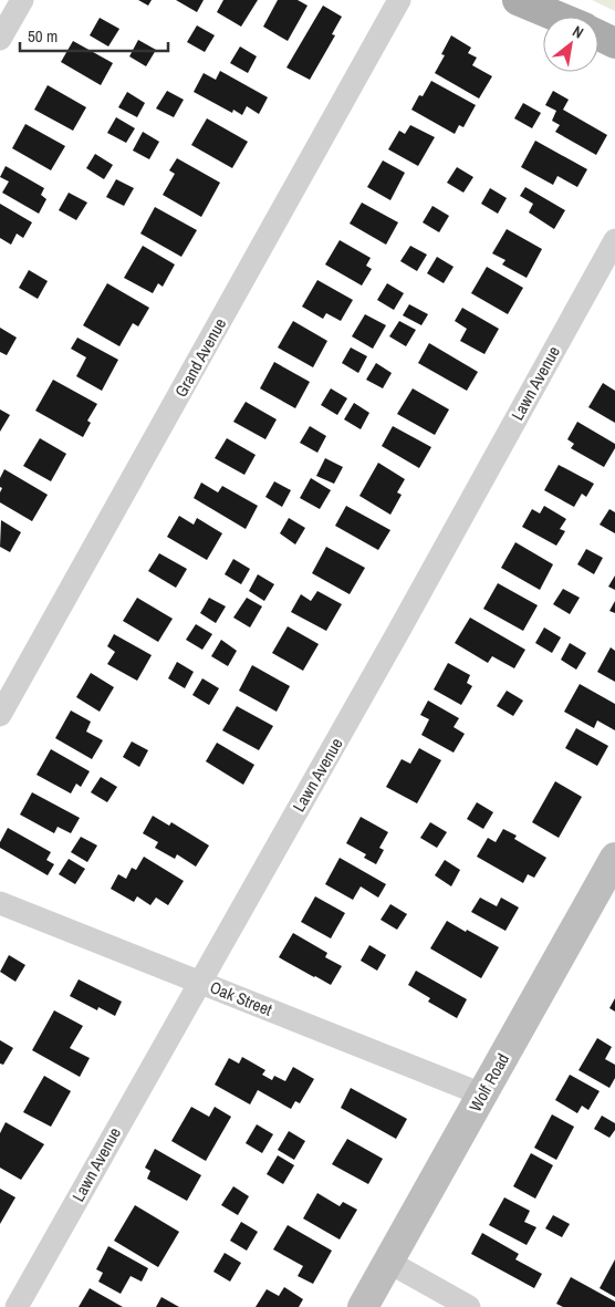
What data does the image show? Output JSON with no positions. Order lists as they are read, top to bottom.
{
  "streets": {
    "main road": ["Wolf Road"],
    "street": ["Grand Avenue", "Lawn Avenue", "Oak Street"]
  },
  "crossings": [
    ["Lawn Avenue", "Oak Street"],
    ["Oak Street", "Wolf Road"]
  ],
  "scale_bar": "50 m",
  "north": "top right"
}
